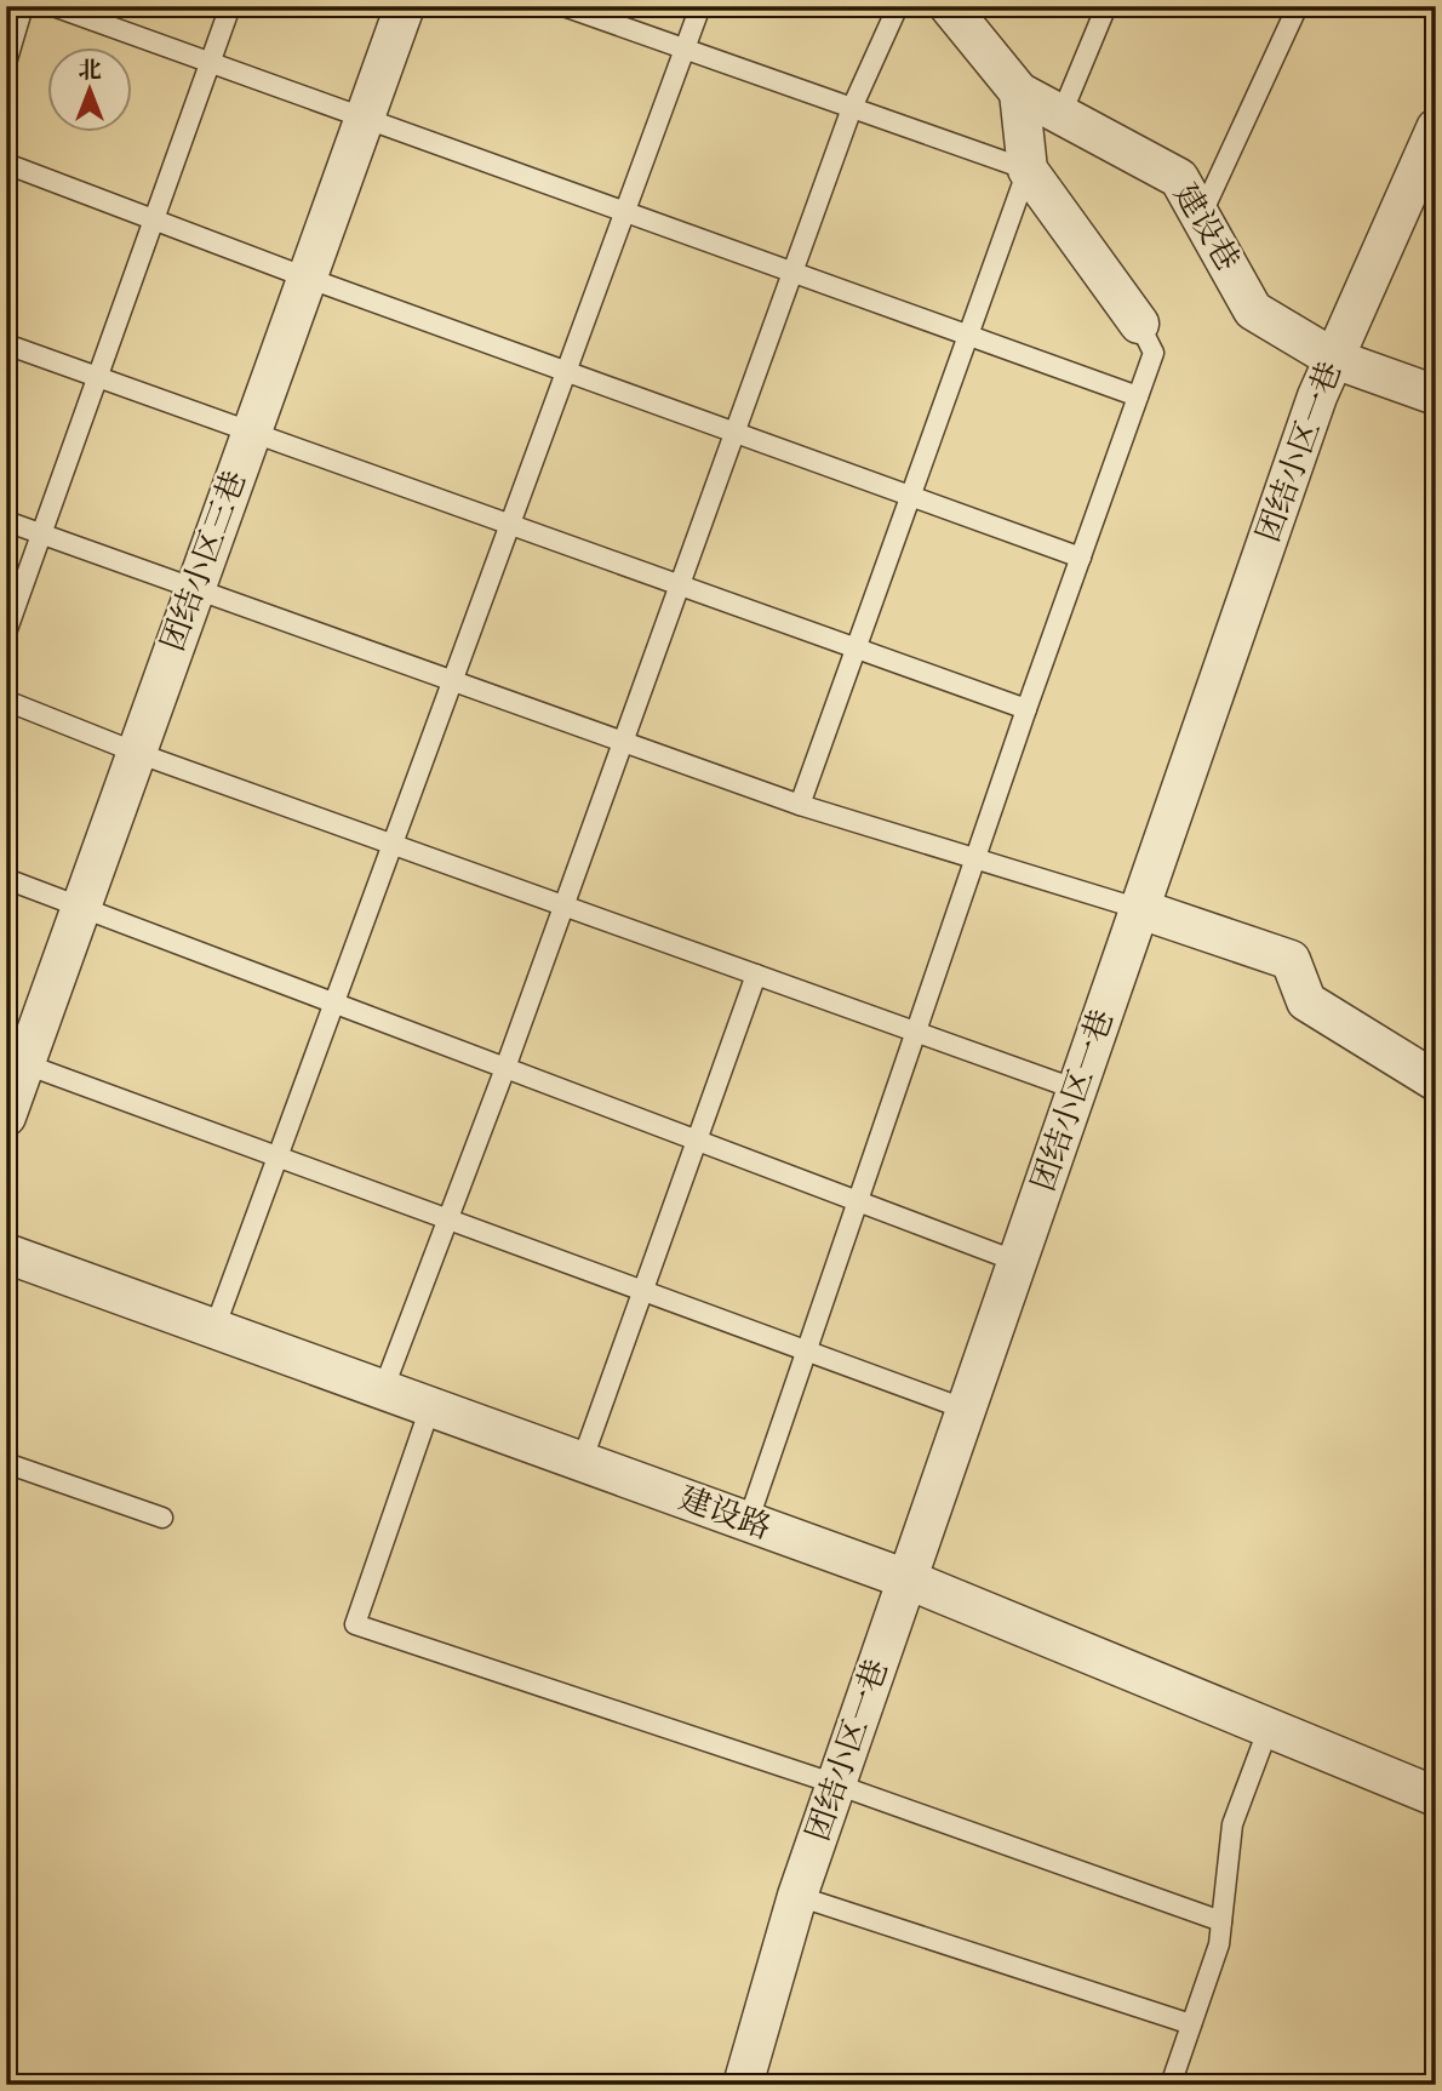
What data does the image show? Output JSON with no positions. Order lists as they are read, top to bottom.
{
  "streets": {
    "street": [
      "建设巷",
      "团结小区一巷",
      "团结小区三巷",
      "建设路"
    ]
  },
  "crossings": [
    ["建设巷", "团结小区一巷"],
    ["团结小区一巷", "建设路"]
  ],
  "north": "top"
}
